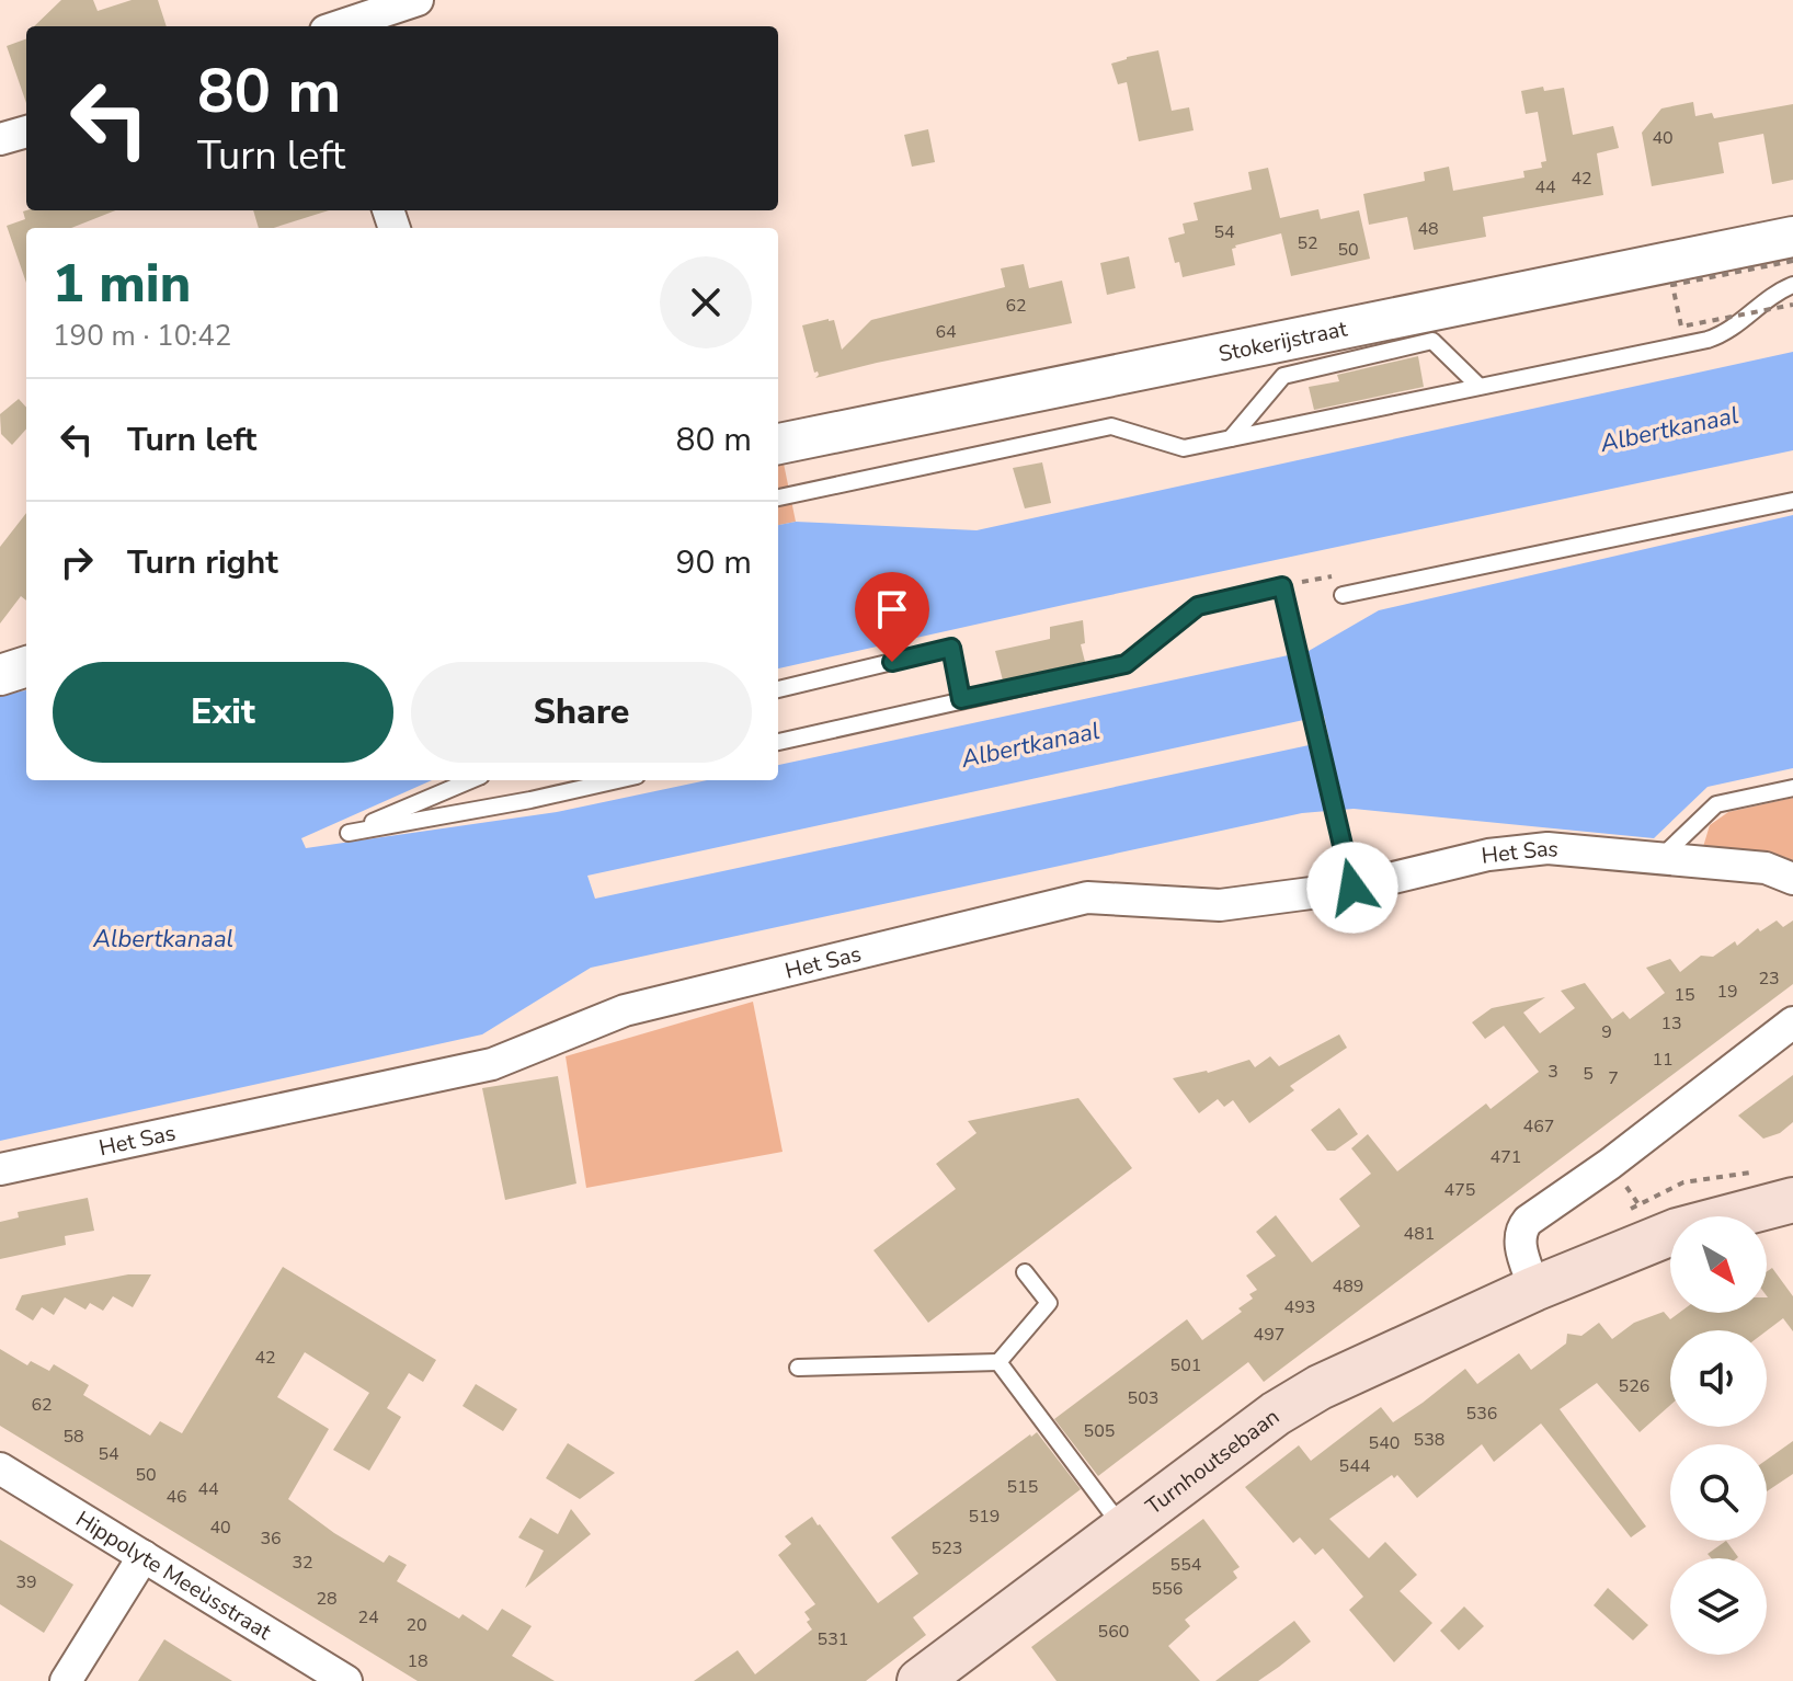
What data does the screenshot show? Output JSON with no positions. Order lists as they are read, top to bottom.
{
  "streets": {
    "main road": ["Turnhoutsebaan"],
    "street": ["Stokerijstraat", "Het Sas", "Hippolyte Meeùsstraat"]
  },
  "water": ["Albertkanaal"],
  "house_numbers": [
    "40",
    "42",
    "44",
    "48",
    "54",
    "52",
    "50",
    "62",
    "64",
    "23",
    "19",
    "15",
    "13",
    "9",
    "11",
    "3",
    "5",
    "7",
    "467",
    "471",
    "475",
    "481",
    "489",
    "493",
    "497",
    "42",
    "501",
    "526",
    "503",
    "62",
    "536",
    "505",
    "58",
    "538",
    "540",
    "54",
    "544",
    "50",
    "515",
    "44",
    "46",
    "519",
    "40",
    "36",
    "523",
    "32",
    "554",
    "39",
    "556",
    "28",
    "24",
    "20",
    "560",
    "531",
    "18"
  ],
  "north": "bottom right",
  "page": {
    "turn": ["80 m", "Turn left"],
    "heading": ["1 min", "190 m · 10:42"],
    "list": [
      {
        "name": "Turn left",
        "value": "80 m"
      },
      {
        "name": "Turn right",
        "value": "90 m"
      }
    ],
    "buttons": ["Exit", "Share"]
  }
}
